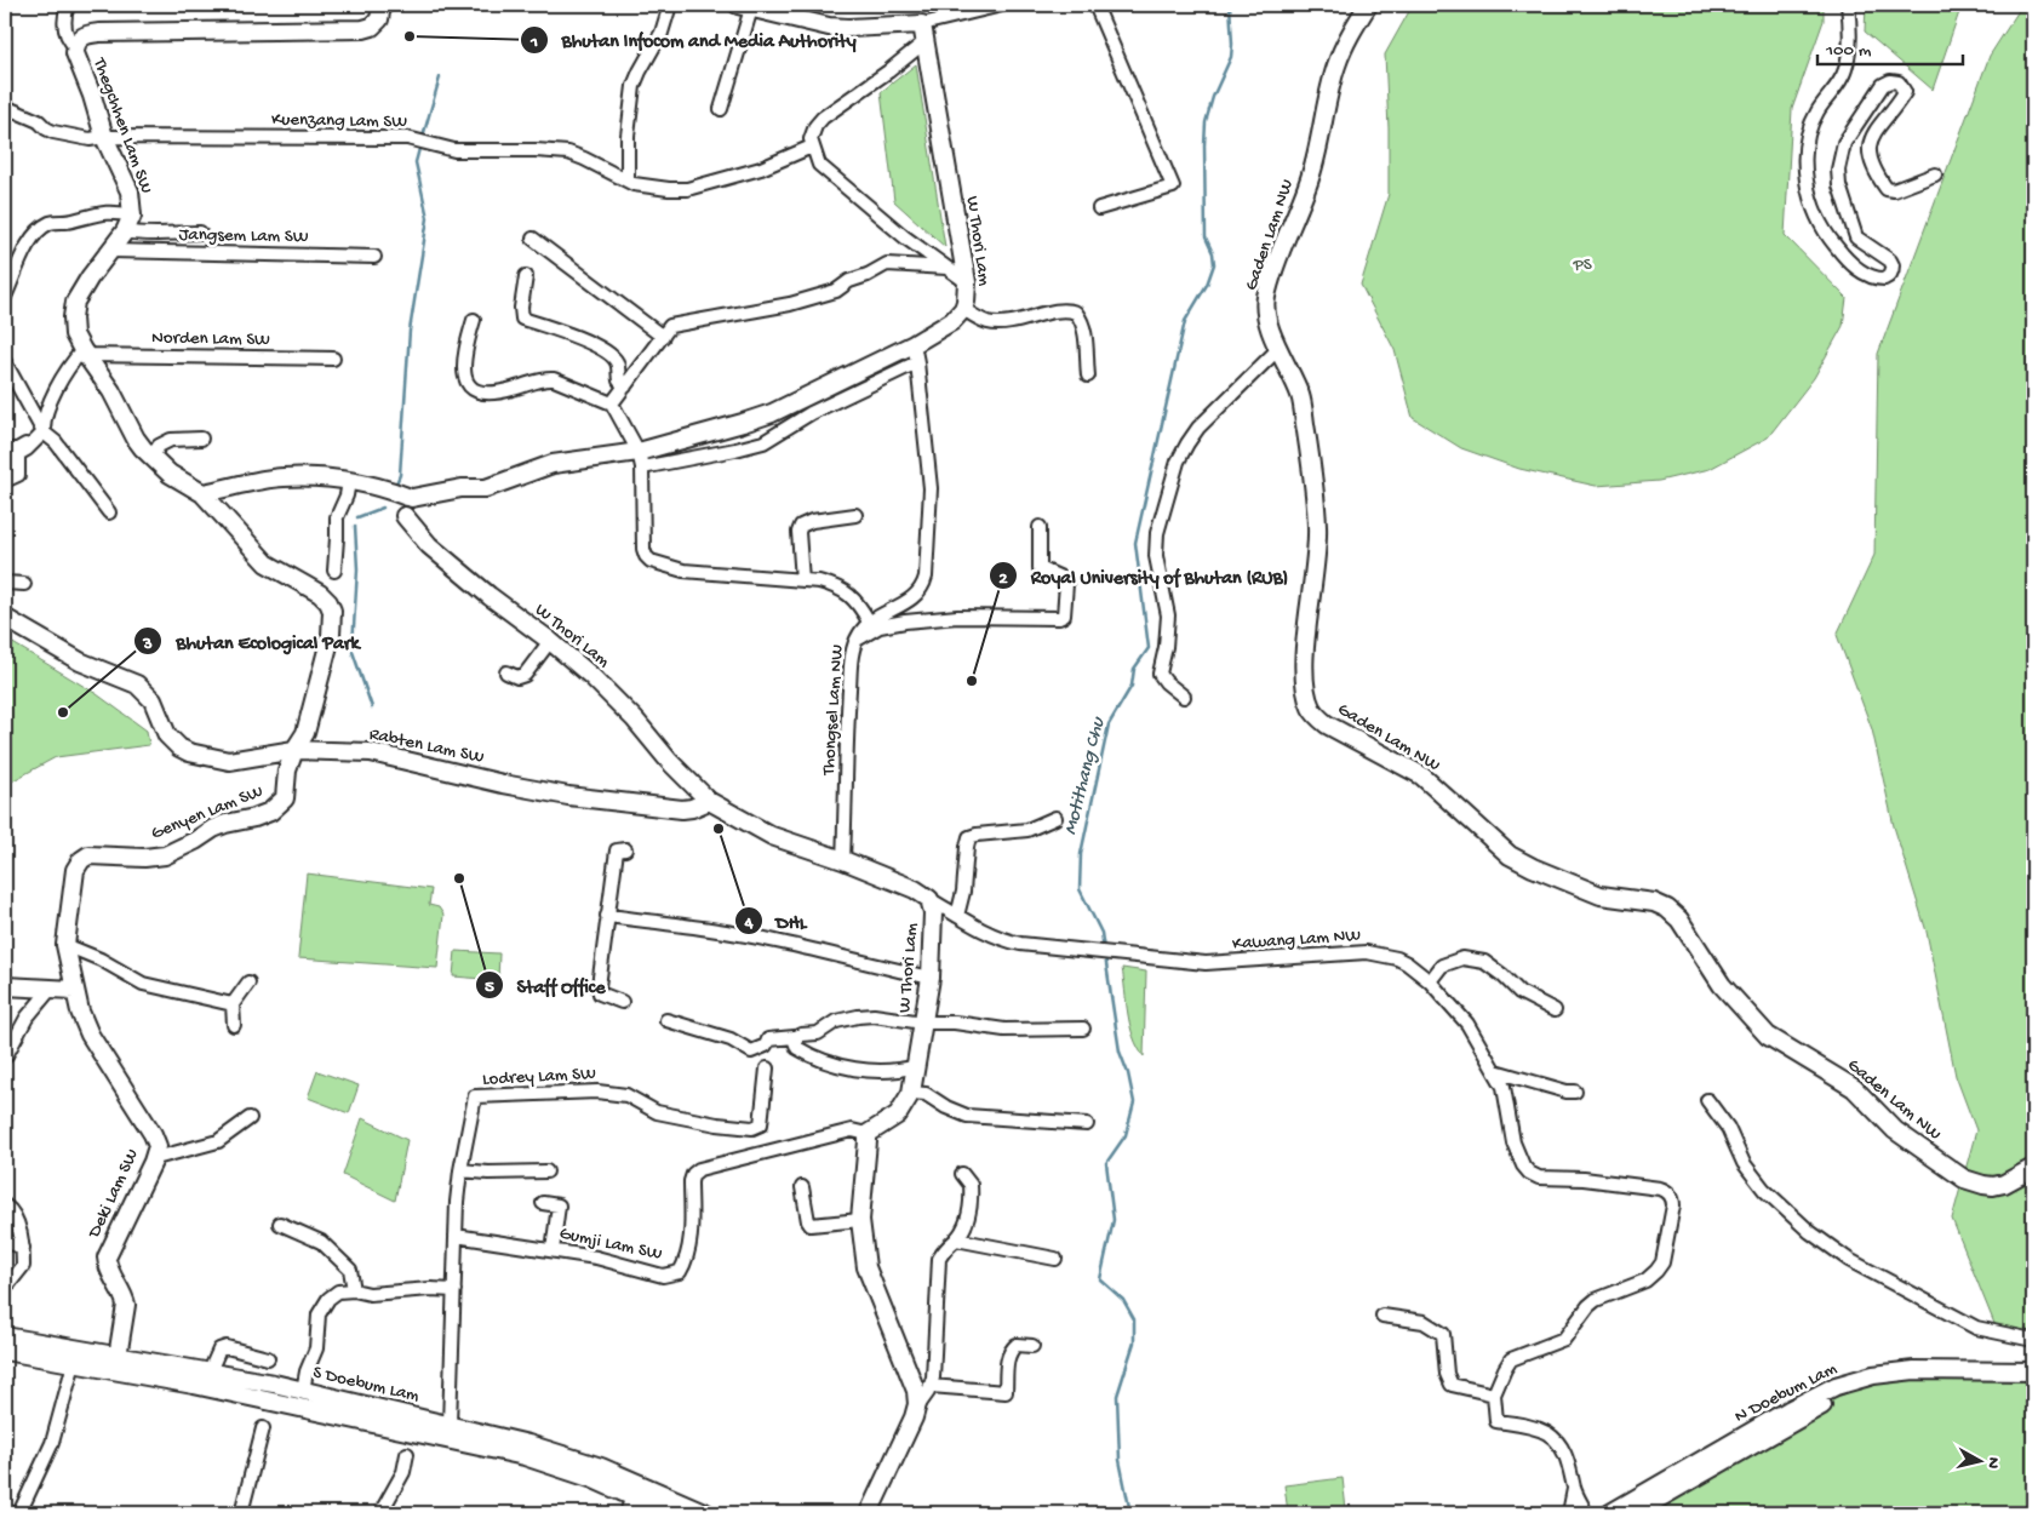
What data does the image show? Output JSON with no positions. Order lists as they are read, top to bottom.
{
  "streets": {
    "main road": [
      "Thegchhen Lam SW",
      "Gaden Lam NW",
      "W Thori Lam",
      "Rabten Lam SW",
      "Genyen Lam SW",
      "Deki Lam SW",
      "S Doebum Lam",
      "N Doebum Lam"
    ],
    "street": [
      "Kuenzang Lam SW",
      "Jangsem Lam SW",
      "Norden Lam SW",
      "Thongsel Lam NW",
      "Kawang Lam NW",
      "Lodrey Lam SW",
      "Gumji Lam SW"
    ]
  },
  "crossings": [
    ["Kuenzang Lam SW", "Thegchhen Lam SW"],
    ["Thegchhen Lam SW", "Jangsem Lam SW"],
    ["Thegchhen Lam SW", "Norden Lam SW"],
    ["Thegchhen Lam SW", "Genyen Lam SW"],
    ["W Thori Lam", "Thongsel Lam NW"],
    ["W Thori Lam", "Rabten Lam SW"],
    ["W Thori Lam", "Kawang Lam NW"],
    ["W Thori Lam", "Gumji Lam SW"],
    ["Rabten Lam SW", "Genyen Lam SW"],
    ["Genyen Lam SW", "Deki Lam SW"],
    ["Lodrey Lam SW", "Gumji Lam SW"],
    ["Lodrey Lam SW", "S Doebum Lam"],
    ["Deki Lam SW", "S Doebum Lam"]
  ],
  "water": ["Motithang Chu"],
  "parks": ["PS"],
  "places": [
    "Bhutan Infocom and Media Authority",
    "Royal University of Bhutan (RUB)",
    "Bhutan Ecological Park",
    "DHL",
    "Staff Office"
  ],
  "scale_bar": "100 m",
  "north": "right"
}
